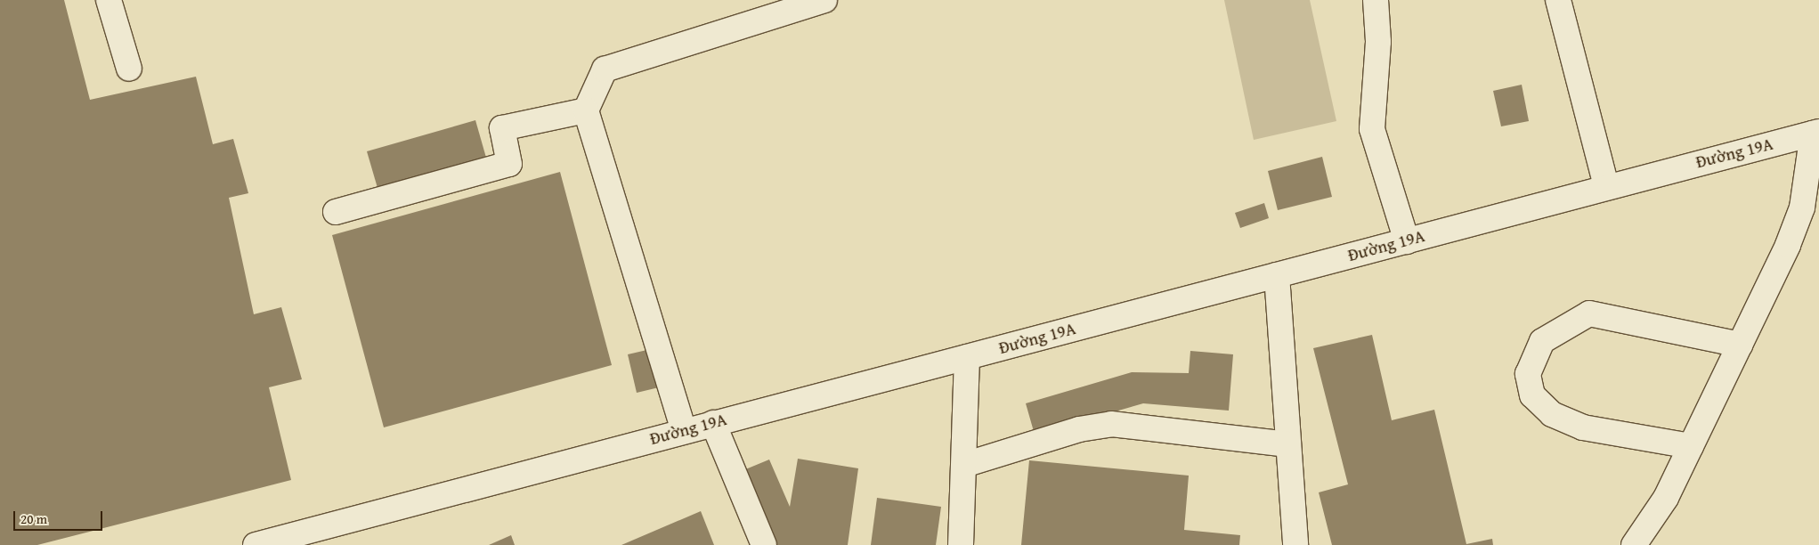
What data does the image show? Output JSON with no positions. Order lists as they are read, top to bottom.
{
  "streets": {
    "street": ["Đường 19A"]
  },
  "scale_bar": "20 m"
}
